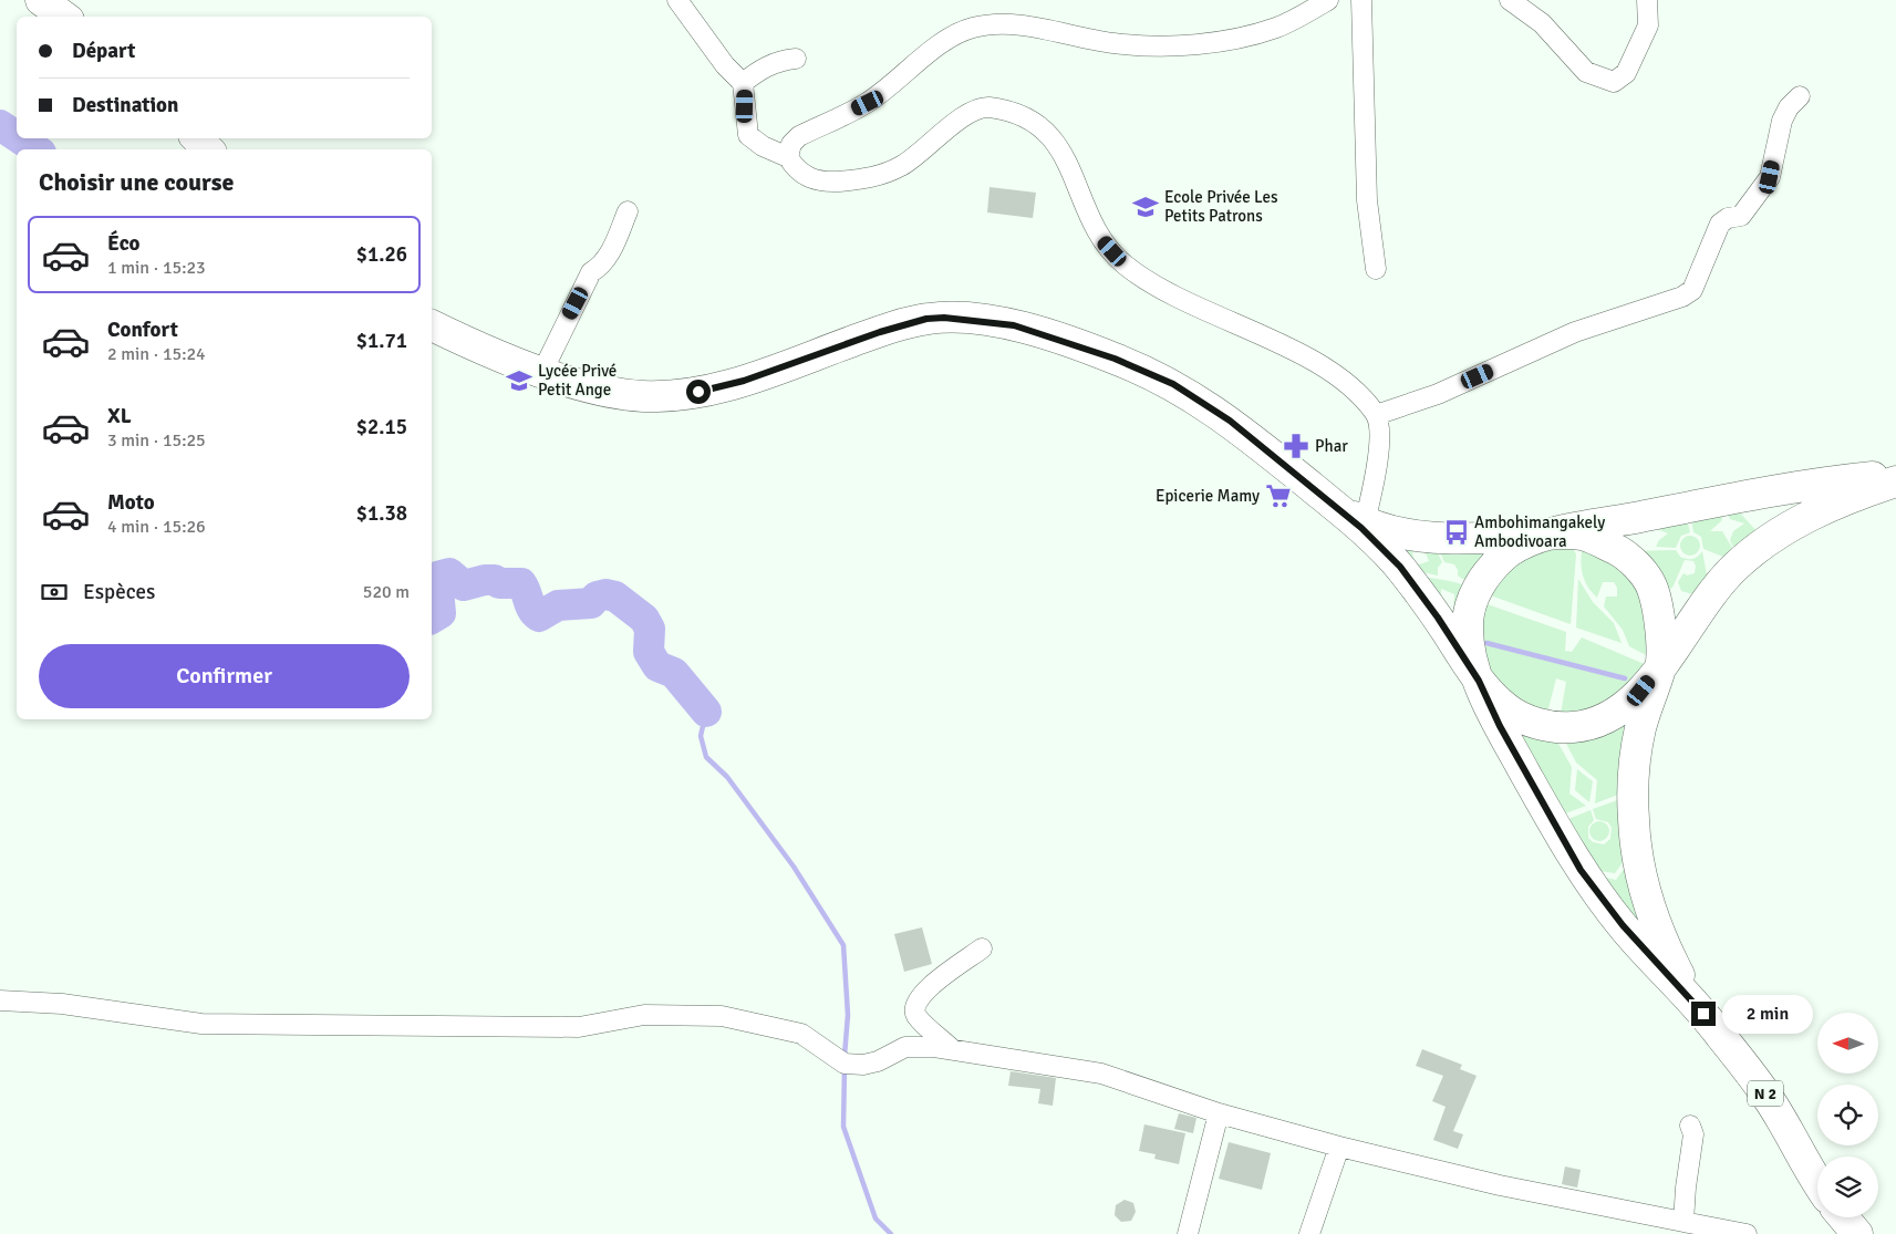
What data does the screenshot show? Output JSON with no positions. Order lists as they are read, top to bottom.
{
  "streets": {
    "main road": ["N 2"]
  },
  "places": {
    "school or university": ["Ecole Privée Les Petits Patrons", "Lycée Privé Petit Ange"],
    "pharmacy": ["Phar"],
    "supermarket": ["Epicerie Mamy"],
    "bus stop": ["Ambohimangakely Ambodivoara"]
  },
  "north": "left",
  "page": {
    "banner": ["Départ", "Destination"],
    "heading": "Choisir une course",
    "list": [
      {
        "name": "Éco",
        "note": "1 min · 15:23",
        "value": "$1.26"
      },
      {
        "name": "Confort",
        "note": "2 min · 15:24",
        "value": "$1.71"
      },
      {
        "name": "XL",
        "note": "3 min · 15:25",
        "value": "$2.15"
      },
      {
        "name": "Moto",
        "note": "4 min · 15:26",
        "value": "$1.38"
      }
    ],
    "pay": ["Espèces", "520 m"],
    "buttons": "Confirmer",
    "bubble": "2 min"
  }
}
